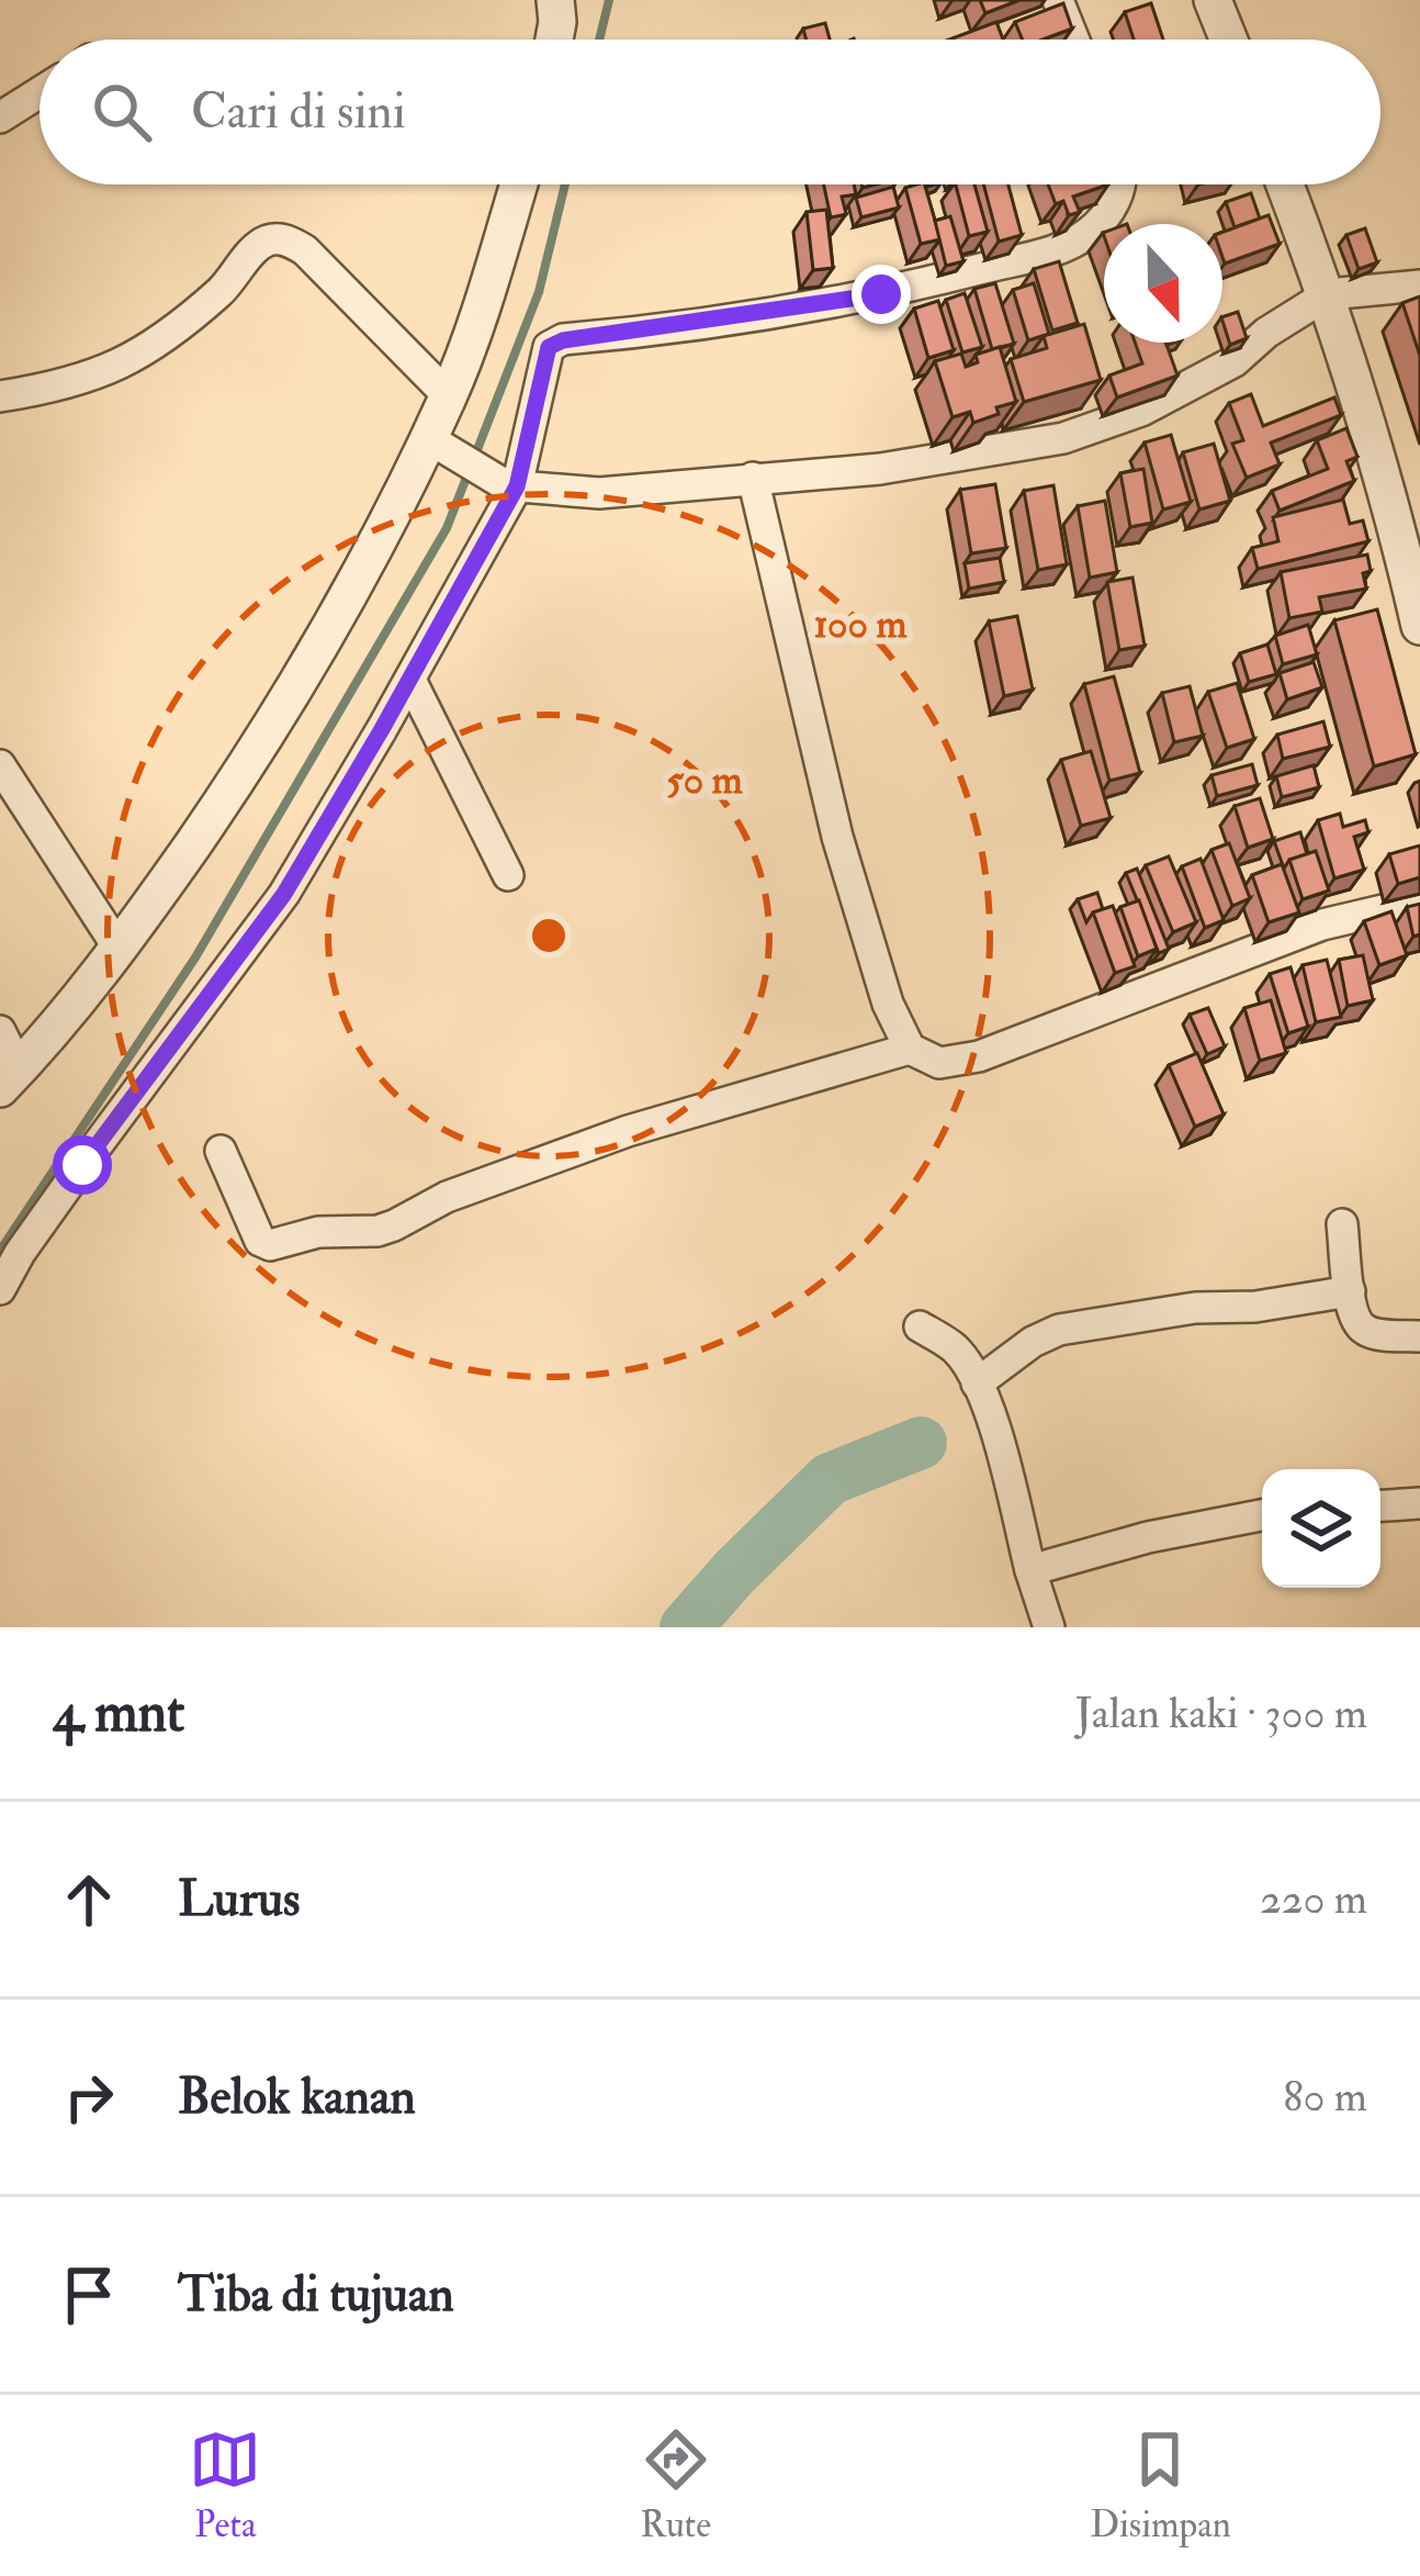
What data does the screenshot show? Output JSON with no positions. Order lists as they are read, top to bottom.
{
  "north": "bottom",
  "page": {
    "search": "Cari di sini",
    "heading": ["4 mnt", "Jalan kaki · 300 m"],
    "list": [
      ["Lurus", "220 m"],
      ["Belok kanan", "80 m"],
      "Tiba di tujuan"
    ],
    "nav": ["Peta", "Rute", "Disimpan"]
  },
  "rings": ["100 m", "50 m"]
}
